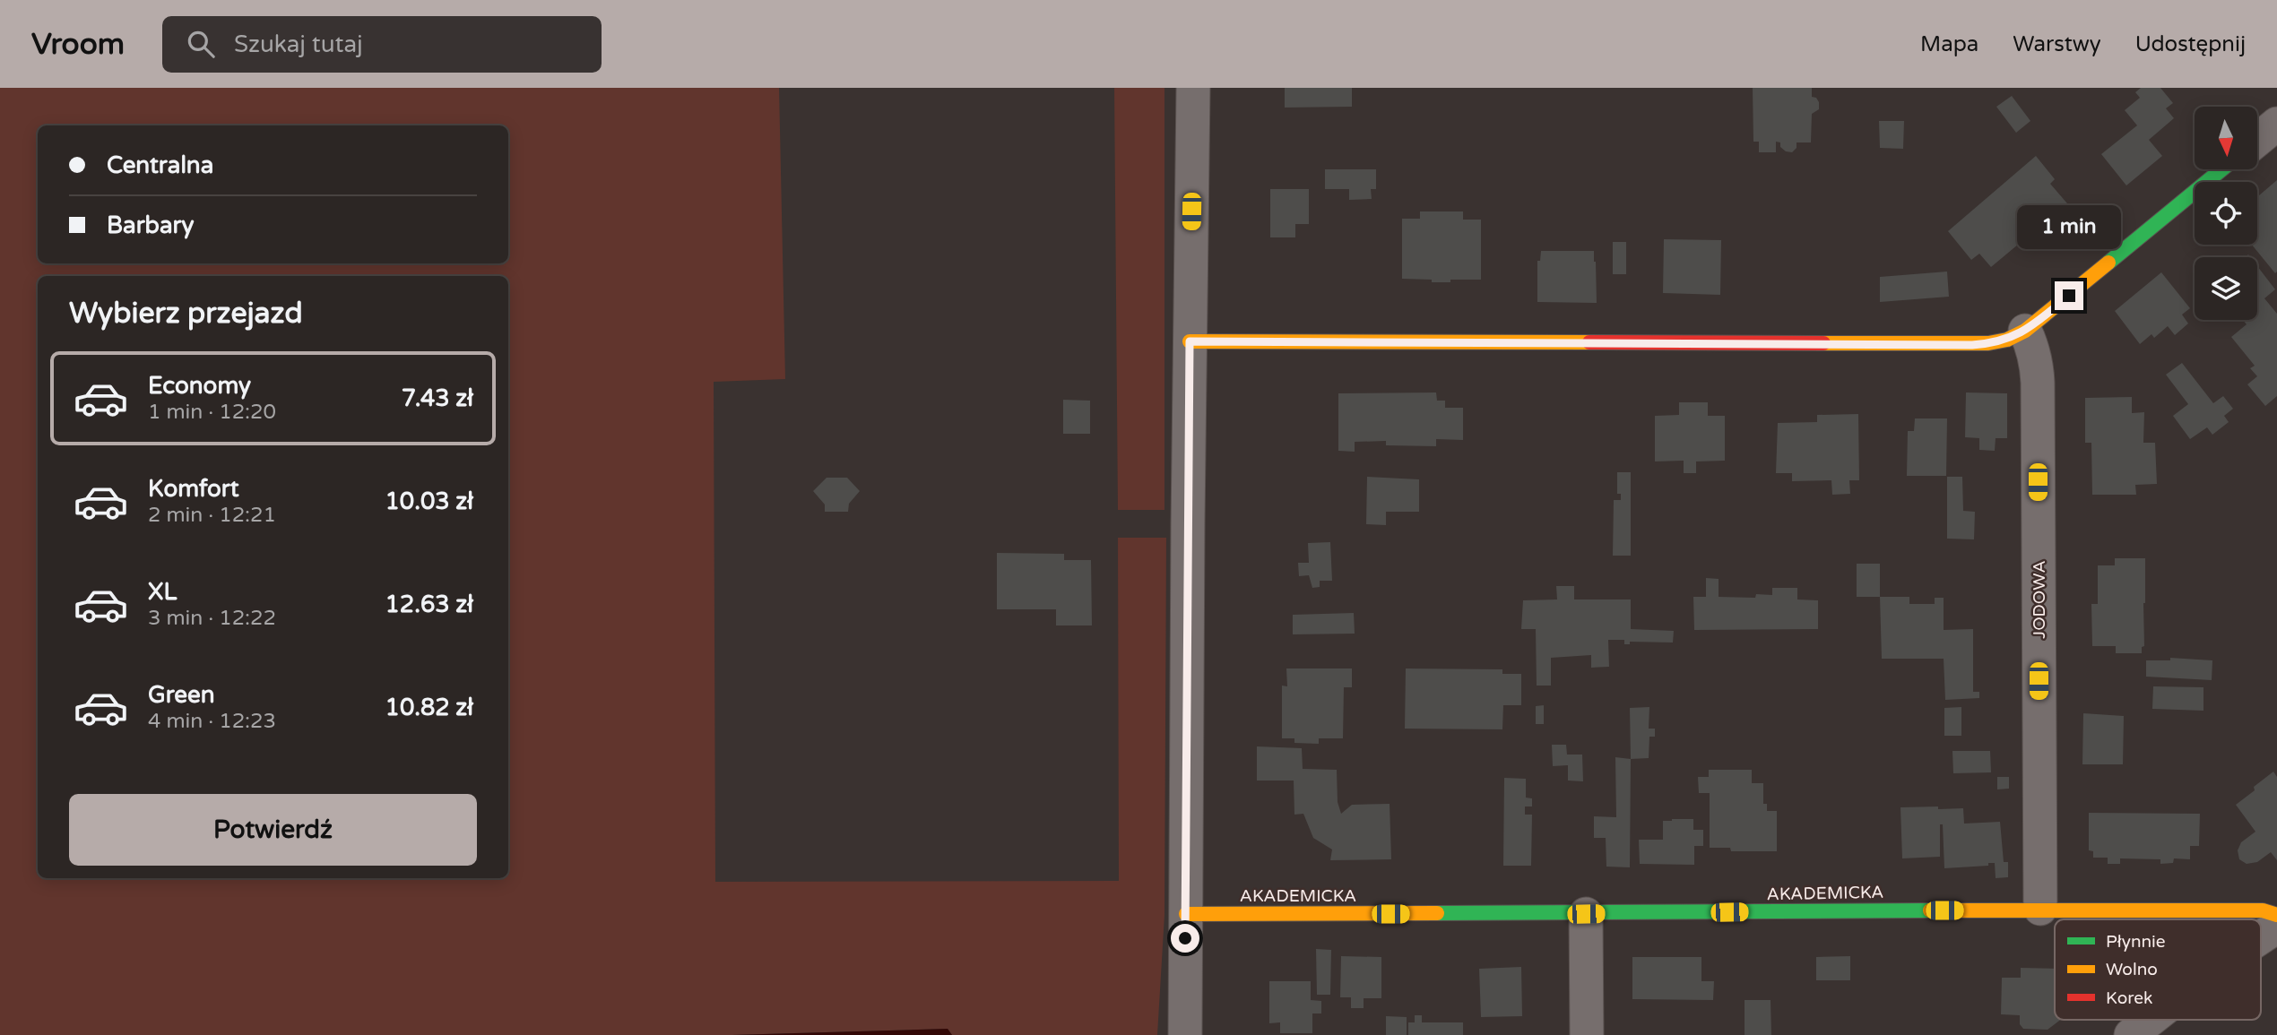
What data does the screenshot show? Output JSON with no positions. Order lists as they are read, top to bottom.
{
  "streets": {
    "street": ["JODOWA", "AKADEMICKA"]
  },
  "crossings": [
    ["JODOWA", "AKADEMICKA"]
  ],
  "legend": ["Płynnie", "Wolno", "Korek"],
  "north": "bottom",
  "page": {
    "header": "Vroom",
    "search": "Szukaj tutaj",
    "nav": ["Mapa", "Warstwy", "Udostępnij"],
    "banner": ["Centralna", "Barbary"],
    "bubble": "1 min",
    "heading": "Wybierz przejazd",
    "list": [
      {
        "name": "Economy",
        "note": "1 min · 12:20",
        "value": "7.43 zł"
      },
      {
        "name": "Komfort",
        "note": "2 min · 12:21",
        "value": "10.03 zł"
      },
      {
        "name": "XL",
        "note": "3 min · 12:22",
        "value": "12.63 zł"
      },
      {
        "name": "Green",
        "note": "4 min · 12:23",
        "value": "10.82 zł"
      }
    ],
    "buttons": "Potwierdź"
  }
}
